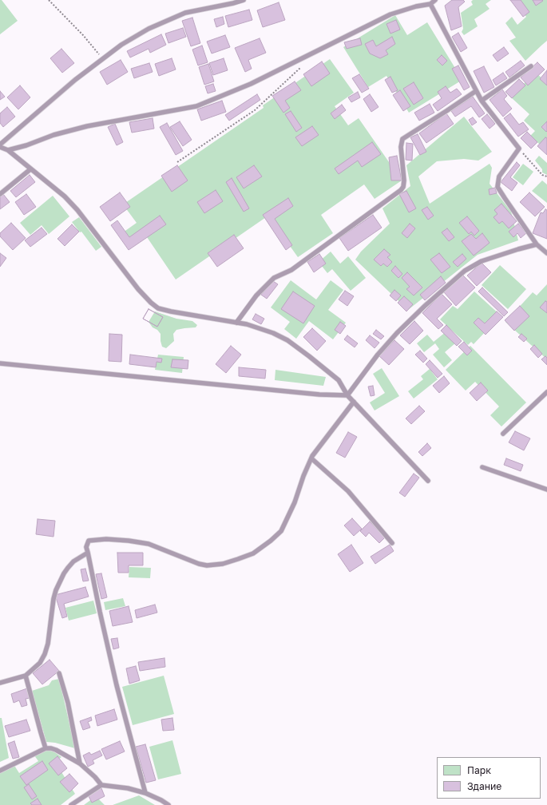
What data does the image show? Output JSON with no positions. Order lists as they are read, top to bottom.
{
  "legend": ["Парк", "Здание"]
}
